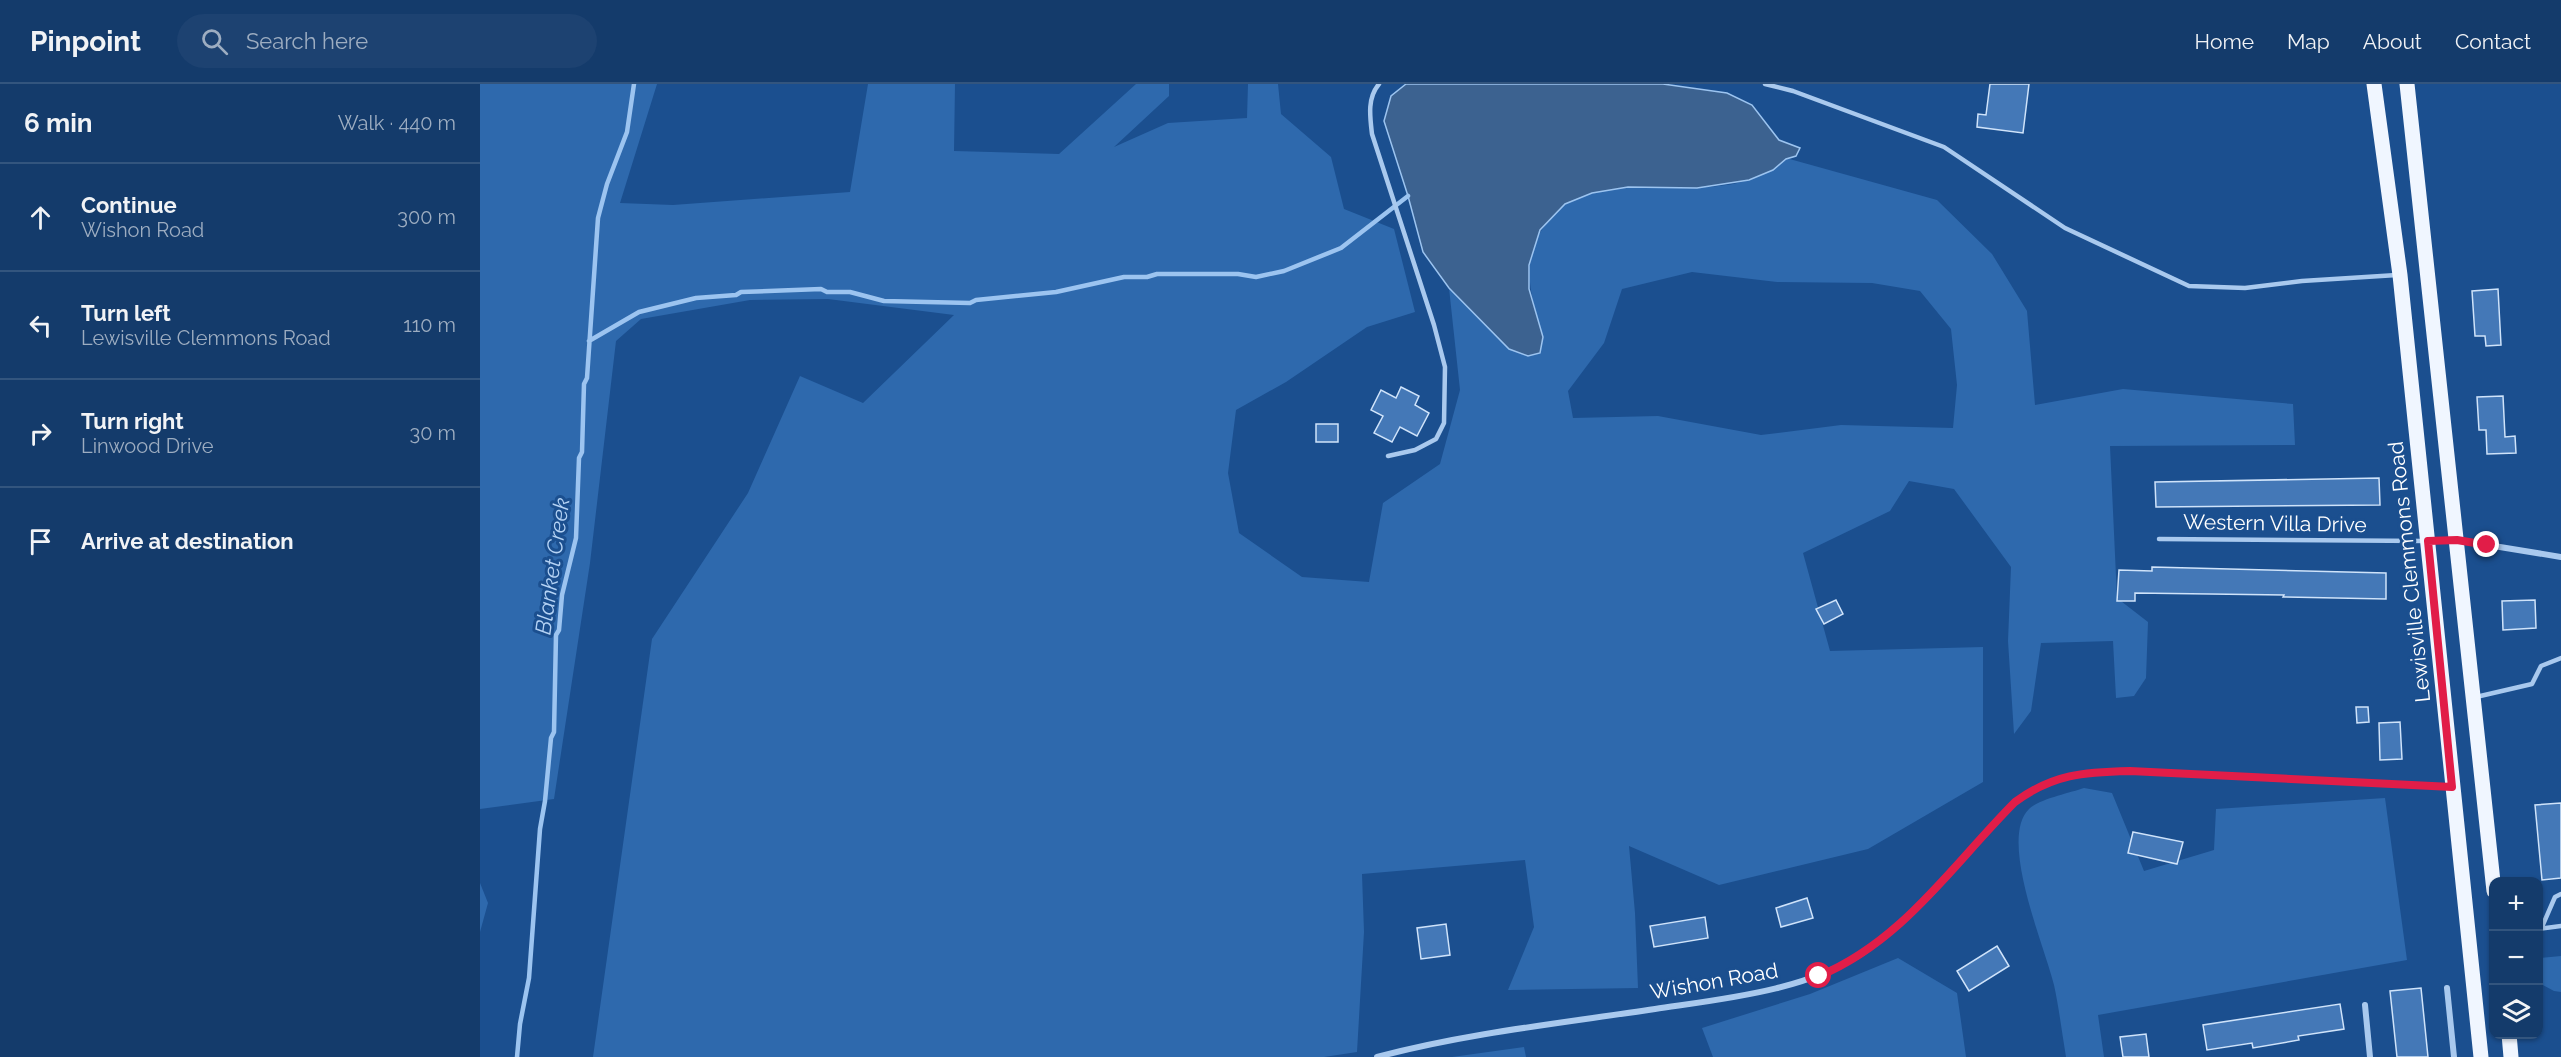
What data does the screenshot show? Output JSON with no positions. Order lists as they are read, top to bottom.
{
  "streets": {
    "main road": ["Lewisville Clemmons Road"],
    "street": ["Wishon Road"],
    "lane": ["Western Villa Drive"]
  },
  "crossings": [
    ["Western Villa Drive", "Lewisville Clemmons Road"],
    ["Lewisville Clemmons Road", "Wishon Road"]
  ],
  "water": ["Blanket Creek"],
  "page": {
    "header": "Pinpoint",
    "search": "Search here",
    "nav": [
      "Home",
      "Map",
      "About",
      "Contact"
    ],
    "heading": ["6 min", "Walk · 440 m"],
    "list": [
      ["Continue", "Wishon Road", "300 m"],
      ["Turn left", "Lewisville Clemmons Road", "110 m"],
      ["Turn right", "Linwood Drive", "30 m"],
      "Arrive at destination"
    ],
    "map_buttons": ["+", "−"]
  }
}
